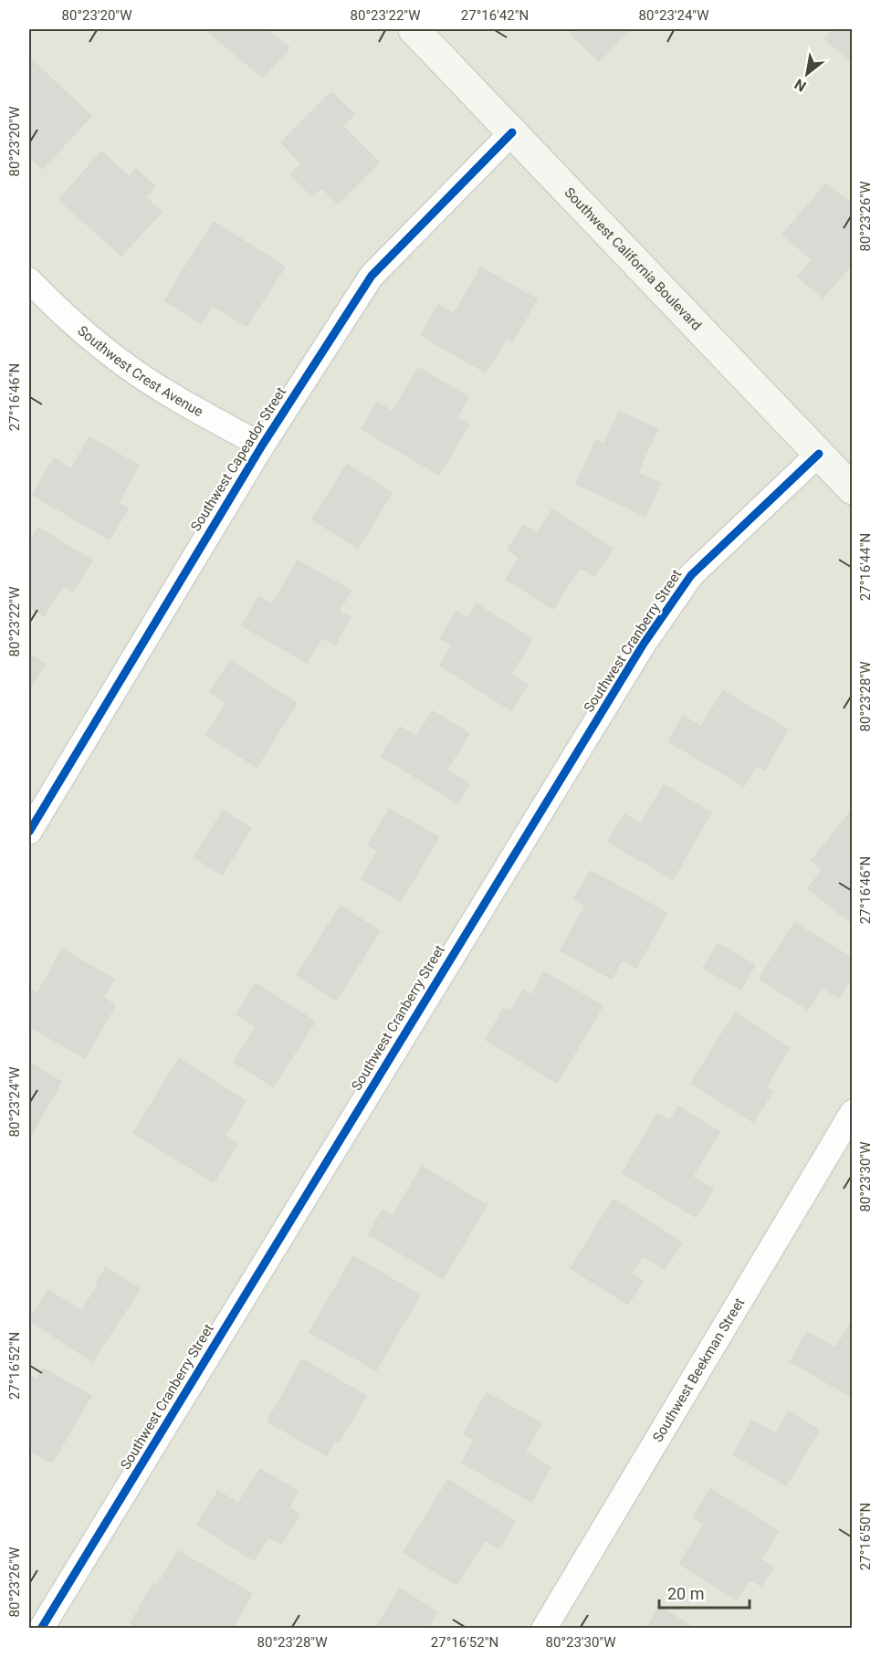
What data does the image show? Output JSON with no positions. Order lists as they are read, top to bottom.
{
  "streets": {
    "street": [
      "Southwest California Boulevard",
      "Southwest Crest Avenue",
      "Southwest Capeador Street",
      "Southwest Cranberry Street",
      "Southwest Beekman Street"
    ]
  },
  "crossings": [
    ["Southwest California Boulevard", "Southwest Capeador Street"],
    ["Southwest California Boulevard", "Southwest Cranberry Street"],
    ["Southwest Crest Avenue", "Southwest Capeador Street"]
  ],
  "scale_bar": "20 m",
  "north": "bottom left",
  "coordinates": [
    "80°23'20\"W",
    "80°23'22\"W",
    "27°16'42\"N",
    "80°23'24\"W",
    "80°23'26\"W",
    "27°16'46\"N",
    "27°16'44\"N",
    "80°23'28\"W",
    "80°23'30\"W",
    "27°16'52\"N",
    "27°16'50\"N"
  ]
}
